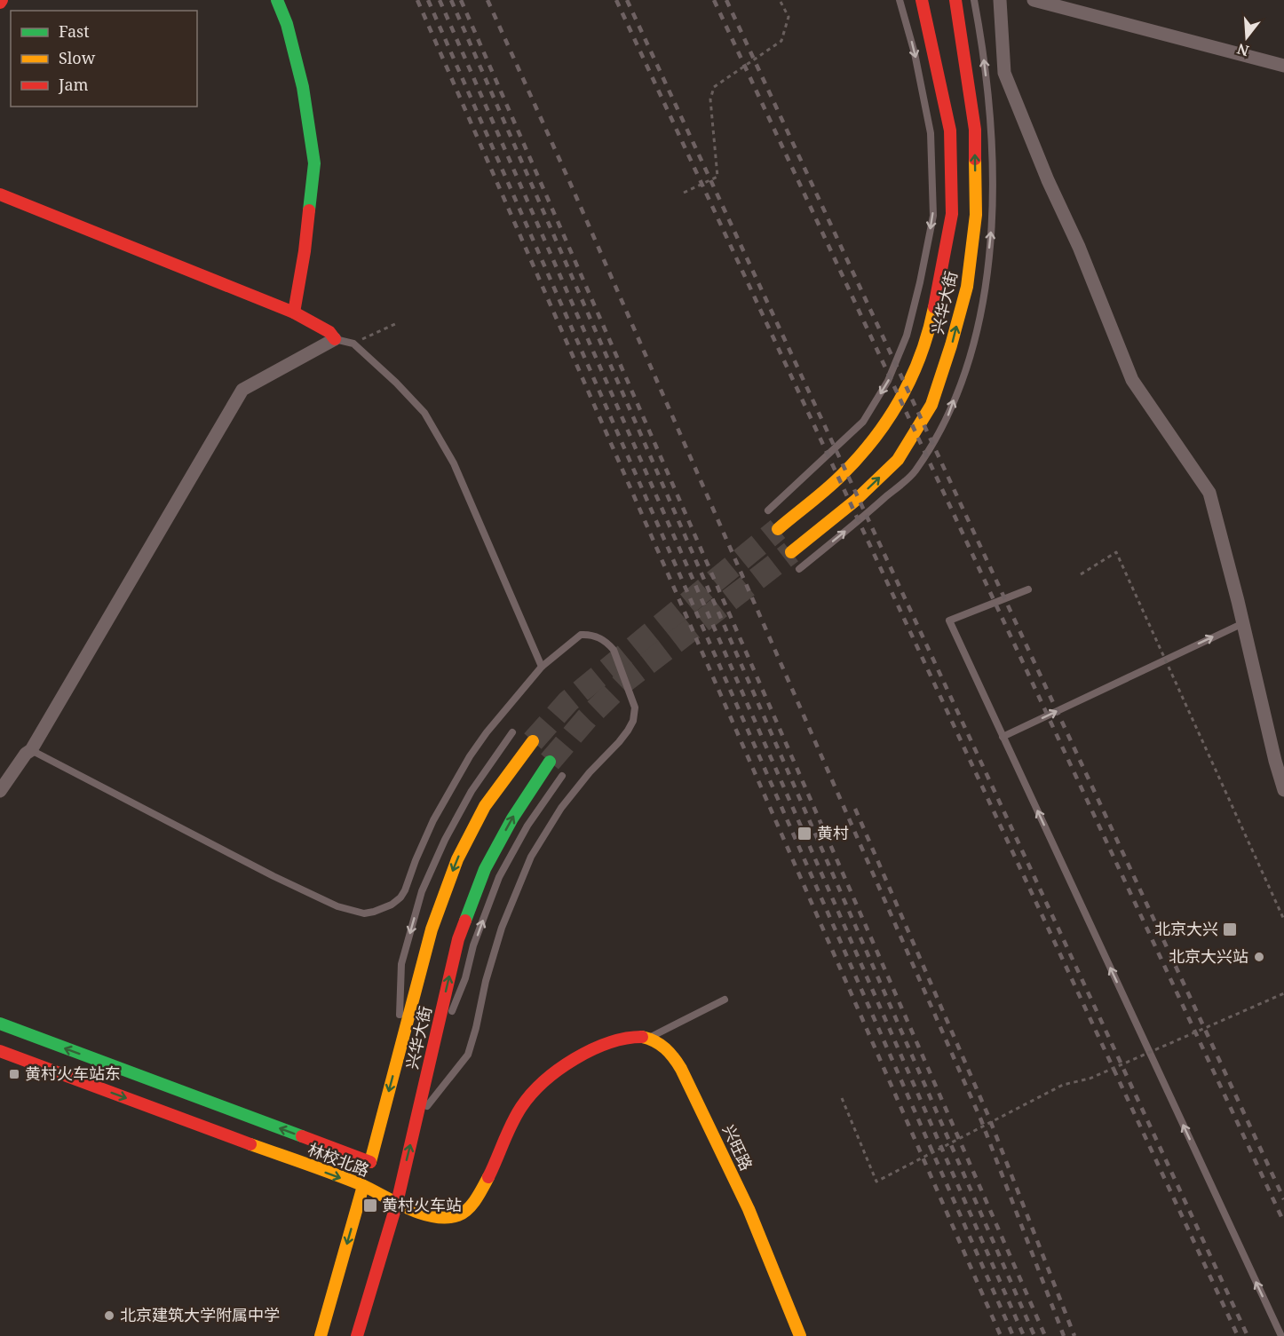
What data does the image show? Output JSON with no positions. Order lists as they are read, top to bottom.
{
  "streets": {
    "main road": ["兴华大街", "兴旺路", "林校北路"]
  },
  "crossings": [
    ["兴华大街", "林校北路"],
    ["兴旺路", "林校北路"]
  ],
  "places": {
    "transit": [
      "黄村",
      "北京大兴",
      "黄村火车站东",
      "黄村火车站"
    ],
    "other": ["北京大兴站", "北京建筑大学附属中学"]
  },
  "legend": ["Fast", "Slow", "Jam"],
  "north": "bottom"
}
